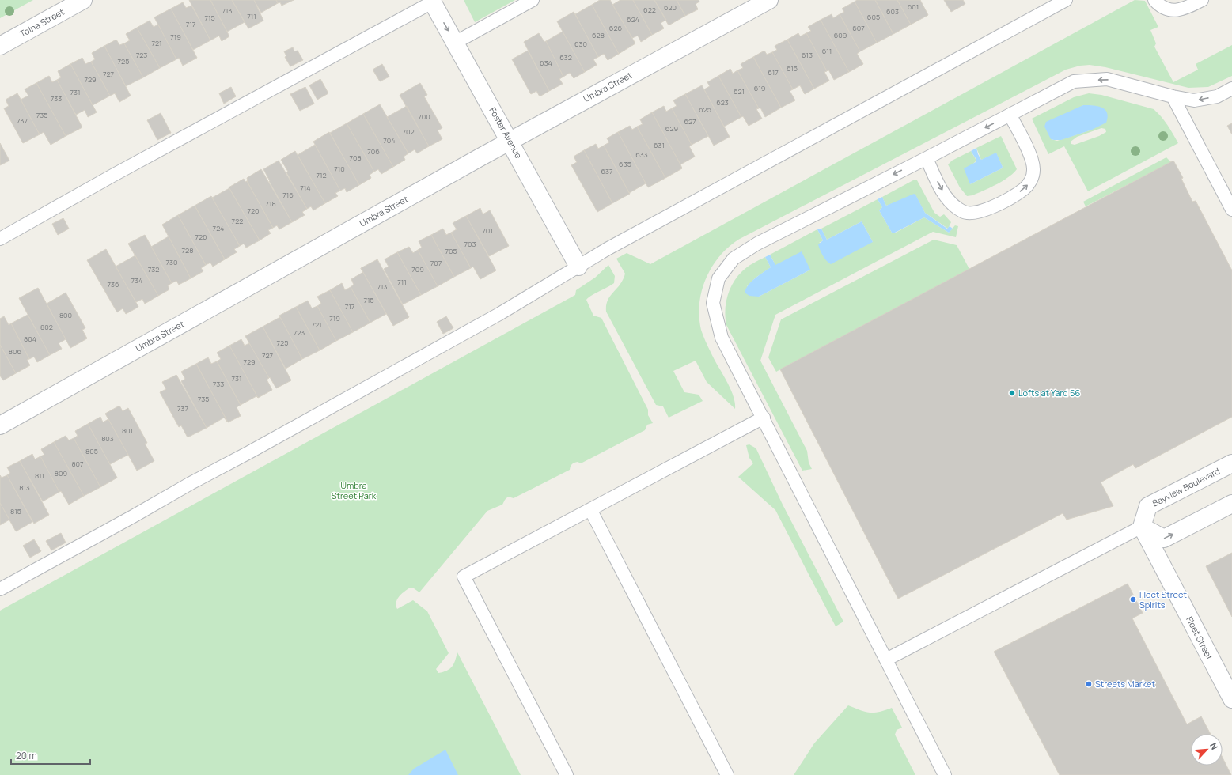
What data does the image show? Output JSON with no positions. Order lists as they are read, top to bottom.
{
  "streets": {
    "street": [
      "Tolna Street",
      "Umbra Street",
      "Foster Avenue",
      "Bayview Boulevard",
      "Fleet Street"
    ]
  },
  "crossings": [
    ["Umbra Street", "Foster Avenue"],
    ["Bayview Boulevard", "Fleet Street"]
  ],
  "parks": ["Umbra Street Park"],
  "places": ["Lofts at Yard 56", "Fleet Street Spirits", "Streets Market"],
  "house_numbers": [
    "601",
    "620",
    "622",
    "713",
    "603",
    "711",
    "605",
    "715",
    "624",
    "717",
    "626",
    "607",
    "628",
    "609",
    "719",
    "721",
    "630",
    "611",
    "723",
    "613",
    "632",
    "725",
    "634",
    "615",
    "617",
    "727",
    "729",
    "619",
    "621",
    "731",
    "733",
    "623",
    "625",
    "735",
    "700",
    "737",
    "627",
    "629",
    "702",
    "704",
    "631",
    "706",
    "633",
    "708",
    "635",
    "710",
    "637",
    "712",
    "714",
    "716",
    "718",
    "720",
    "722",
    "724",
    "701",
    "726",
    "703",
    "728",
    "705",
    "730",
    "707",
    "732",
    "709",
    "734",
    "711",
    "736",
    "713",
    "715",
    "717",
    "800",
    "719",
    "721",
    "802",
    "723",
    "804",
    "725",
    "806",
    "727",
    "729",
    "731",
    "733",
    "735",
    "737",
    "801",
    "803",
    "805",
    "807",
    "809",
    "811",
    "813",
    "815"
  ],
  "scale_bar": "20 m",
  "north": "top right"
}
